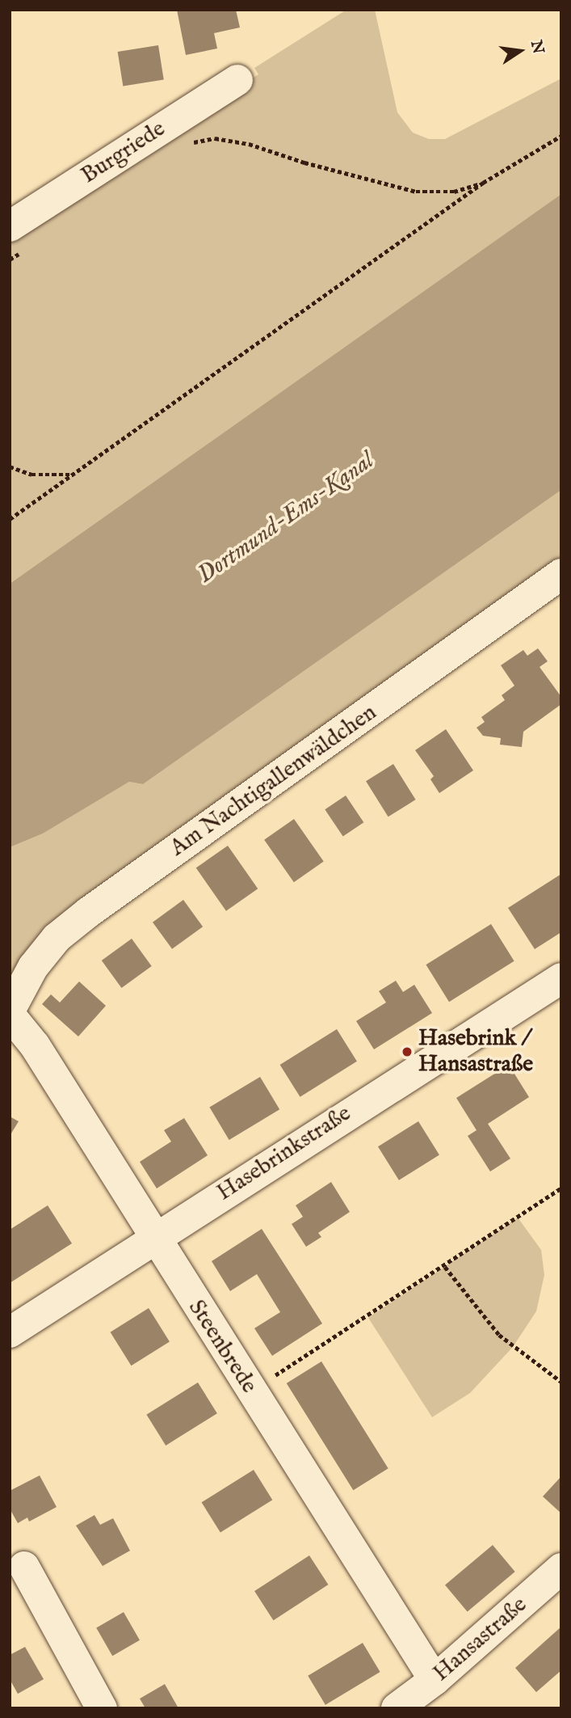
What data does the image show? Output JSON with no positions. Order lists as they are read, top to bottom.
{
  "streets": {
    "street": [
      "Burgriede",
      "Am Nachtigallenwäldchen",
      "Hasebrinkstraße",
      "Steenbrede",
      "Hansastraße"
    ]
  },
  "crossings": [
    ["Am Nachtigallenwäldchen", "Steenbrede"],
    ["Hasebrinkstraße", "Steenbrede"],
    ["Steenbrede", "Hansastraße"]
  ],
  "water": ["Dortmund-Ems-Kanal"],
  "places": ["Hasebrink / Hansastraße"],
  "north": "right"
}
